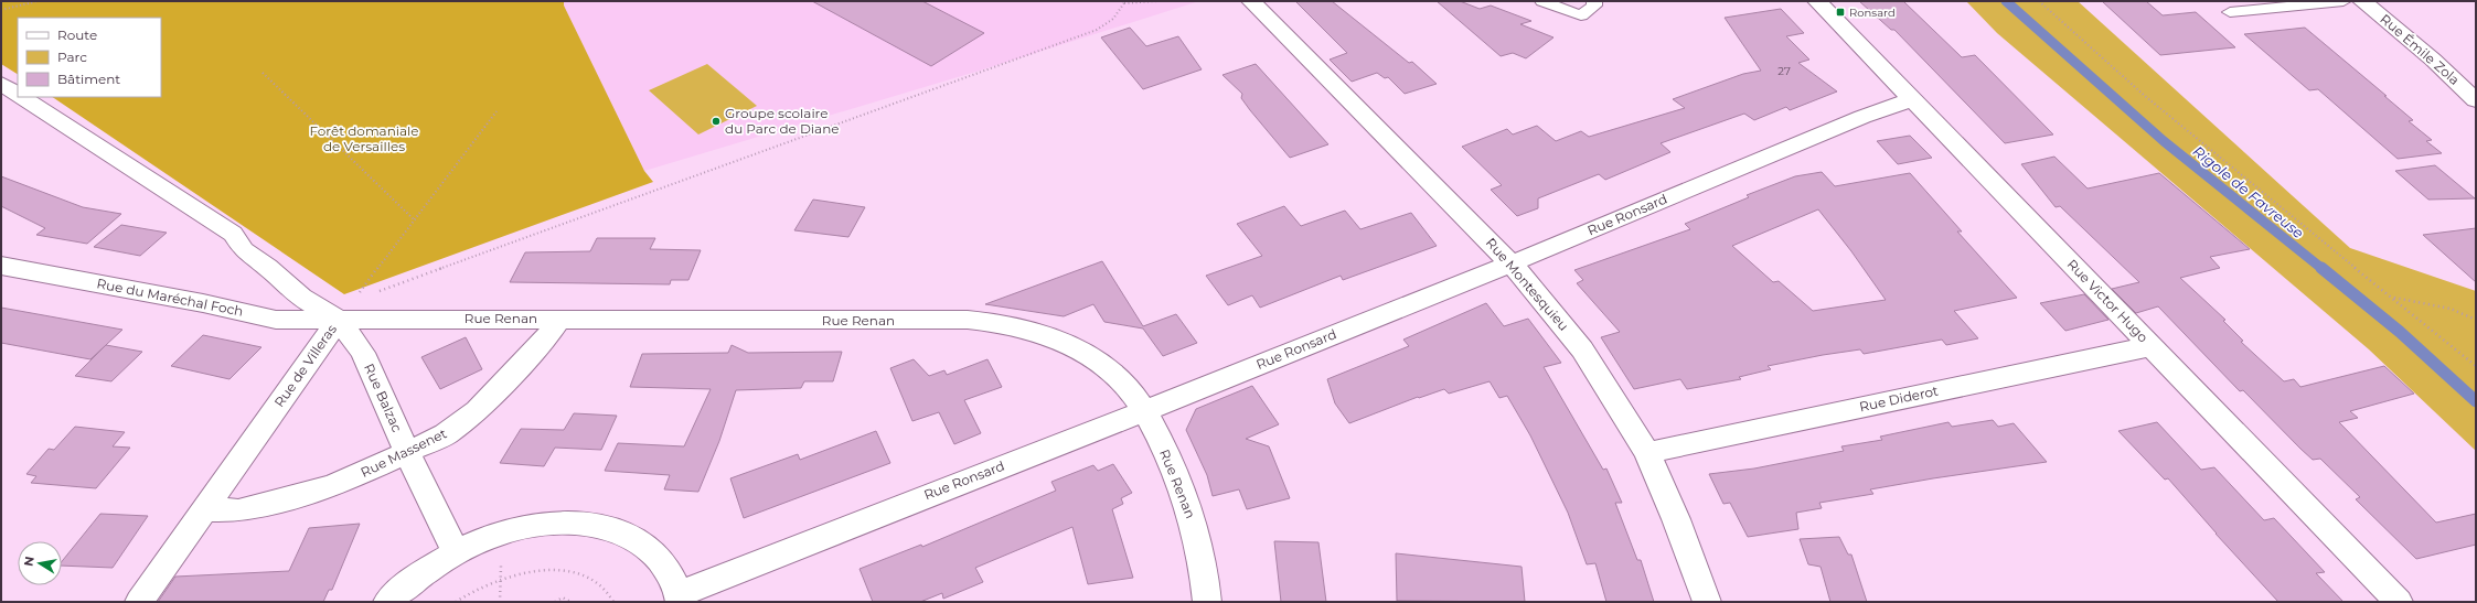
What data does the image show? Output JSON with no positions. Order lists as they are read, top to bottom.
{
  "streets": {
    "street": [
      "Rue Émile Zola",
      "Rue Ronsard",
      "Rue Montesquieu",
      "Rue du Maréchal Foch",
      "Rue Victor Hugo",
      "Rue Renan",
      "Rue de Villeras",
      "Rue Balzac",
      "Rue Diderot",
      "Rue Massenet"
    ]
  },
  "crossings": [
    ["Rue Ronsard", "Rue Montesquieu"],
    ["Rue Ronsard", "Rue Victor Hugo"],
    ["Rue Ronsard", "Rue Renan"],
    ["Rue Montesquieu", "Rue Diderot"],
    ["Rue du Maréchal Foch", "Rue Renan"],
    ["Rue du Maréchal Foch", "Rue de Villeras"],
    ["Rue du Maréchal Foch", "Rue Balzac"],
    ["Rue Victor Hugo", "Rue Diderot"],
    ["Rue Renan", "Rue de Villeras"],
    ["Rue Renan", "Rue Balzac"],
    ["Rue Renan", "Rue Massenet"],
    ["Rue de Villeras", "Rue Balzac"],
    ["Rue de Villeras", "Rue Massenet"],
    ["Rue Balzac", "Rue Massenet"]
  ],
  "water": ["Rigole de Favreuse"],
  "parks": ["Forêt domaniale de Versailles"],
  "places": {
    "transit": ["Ronsard"],
    "other": ["Groupe scolaire du Parc de Diane"]
  },
  "house_numbers": ["27"],
  "legend": ["Route", "Parc", "Bâtiment"],
  "north": "left"
}
